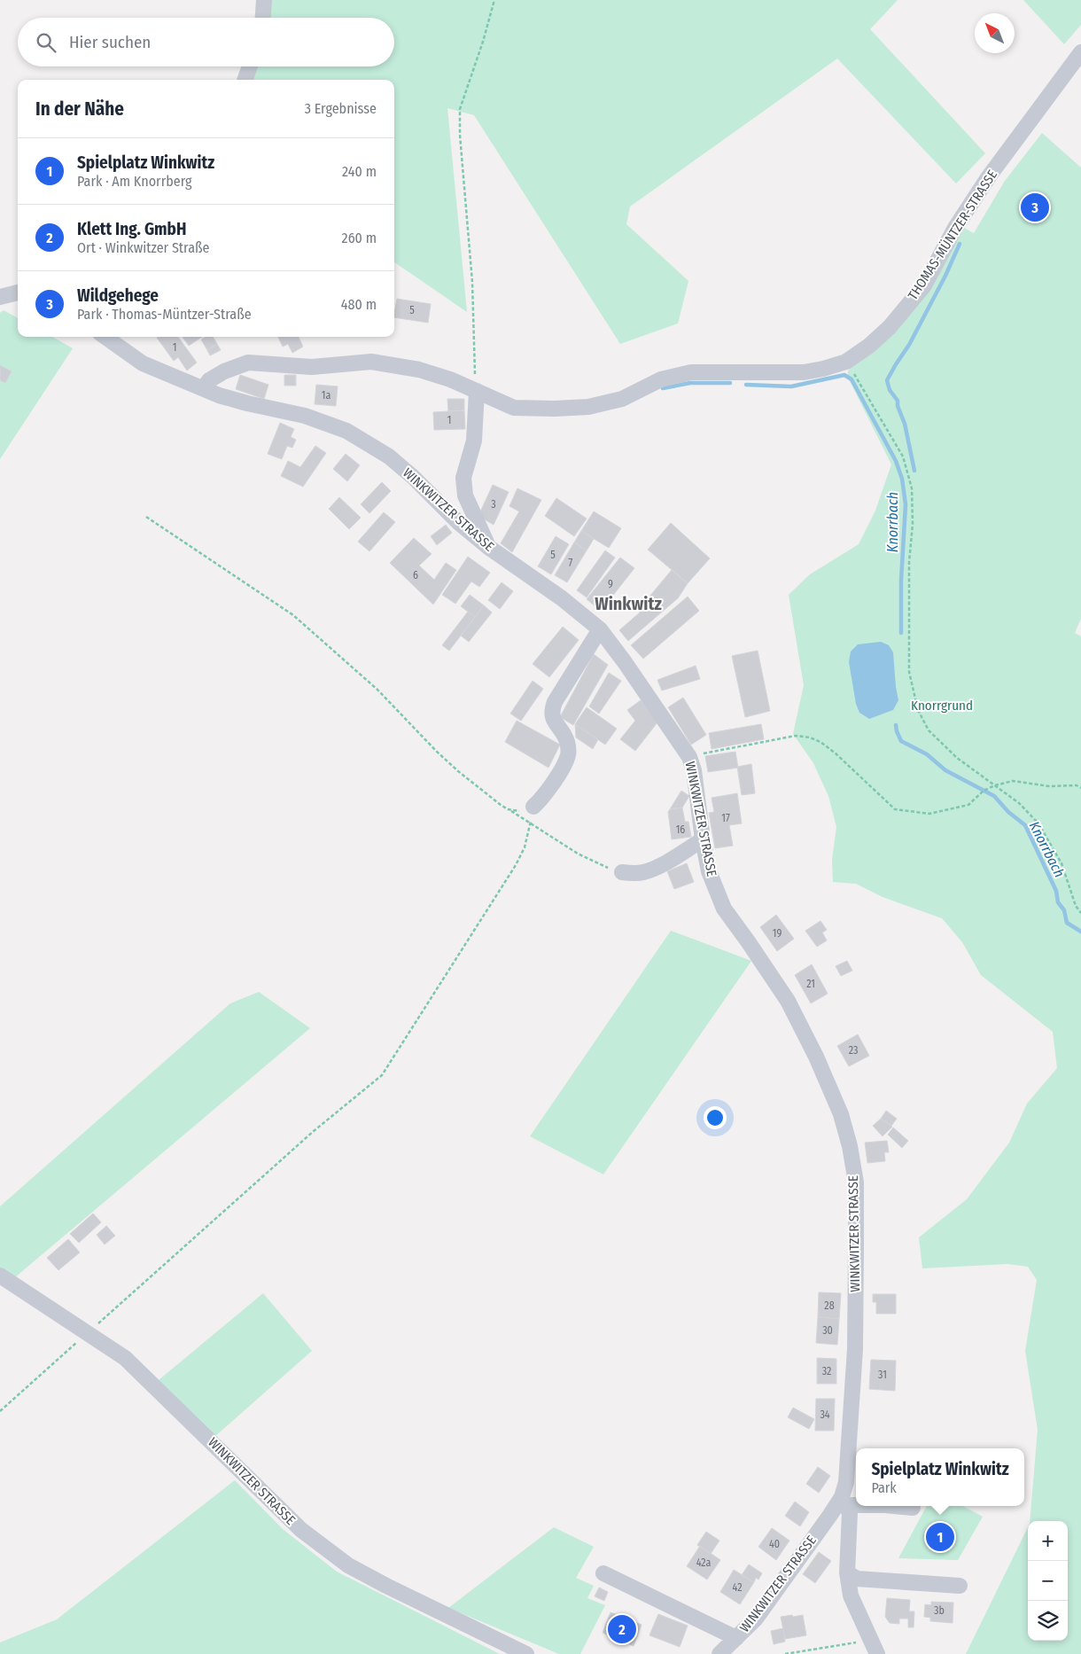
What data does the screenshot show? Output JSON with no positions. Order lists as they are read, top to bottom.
{
  "streets": {
    "street": ["THOMAS-MÜNTZER-STRASSE", "WINKWITZER STRASSE"]
  },
  "crossings": [
    ["THOMAS-MÜNTZER-STRASSE", "WINKWITZER STRASSE"]
  ],
  "districts": ["Winkwitz"],
  "water": ["Knorrbach"],
  "parks": ["Knorrgrund"],
  "house_numbers": [
    "5",
    "1",
    "1a",
    "1",
    "3",
    "5",
    "7",
    "6",
    "9",
    "17",
    "16",
    "19",
    "21",
    "23",
    "28",
    "30",
    "32",
    "31",
    "34",
    "40",
    "42a",
    "42",
    "3b"
  ],
  "north": "top left",
  "page": {
    "search": "Hier suchen",
    "heading": ["In der Nähe", "3 Ergebnisse"],
    "list": [
      {
        "mark": "1",
        "name": "Spielplatz Winkwitz",
        "note": "Park · Am Knorrberg",
        "value": "240 m"
      },
      {
        "mark": "2",
        "name": "Klett Ing. GmbH",
        "note": "Ort · Winkwitzer Straße",
        "value": "260 m"
      },
      {
        "mark": "3",
        "name": "Wildgehege",
        "note": "Park · Thomas-Müntzer-Straße",
        "value": "480 m"
      }
    ],
    "pins": ["3", "1", "2"],
    "popup": ["Spielplatz Winkwitz", "Park"],
    "map_buttons": ["+", "−"]
  }
}
